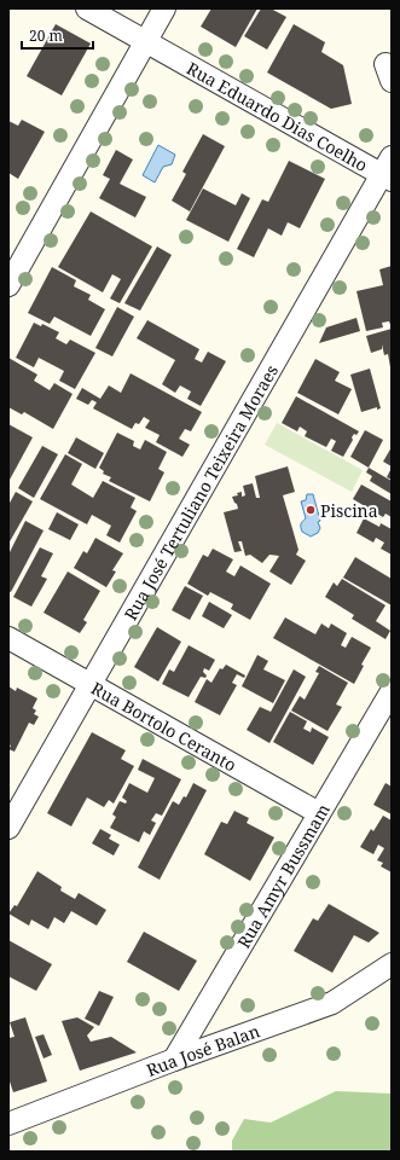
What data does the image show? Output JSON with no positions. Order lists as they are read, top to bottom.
{
  "streets": {
    "street": [
      "Rua Eduardo Dias Coelho",
      "Rua José Tertuliano Teixeira Moraes",
      "Rua Bortolo Ceranto",
      "Rua Amyr Bussmam",
      "Rua José Balan"
    ]
  },
  "crossings": [
    ["Rua Eduardo Dias Coelho", "Rua José Tertuliano Teixeira Moraes"],
    ["Rua José Tertuliano Teixeira Moraes", "Rua Bortolo Ceranto"],
    ["Rua Bortolo Ceranto", "Rua Amyr Bussmam"],
    ["Rua Amyr Bussmam", "Rua José Balan"]
  ],
  "places": ["Piscina"],
  "scale_bar": "20 m"
}
